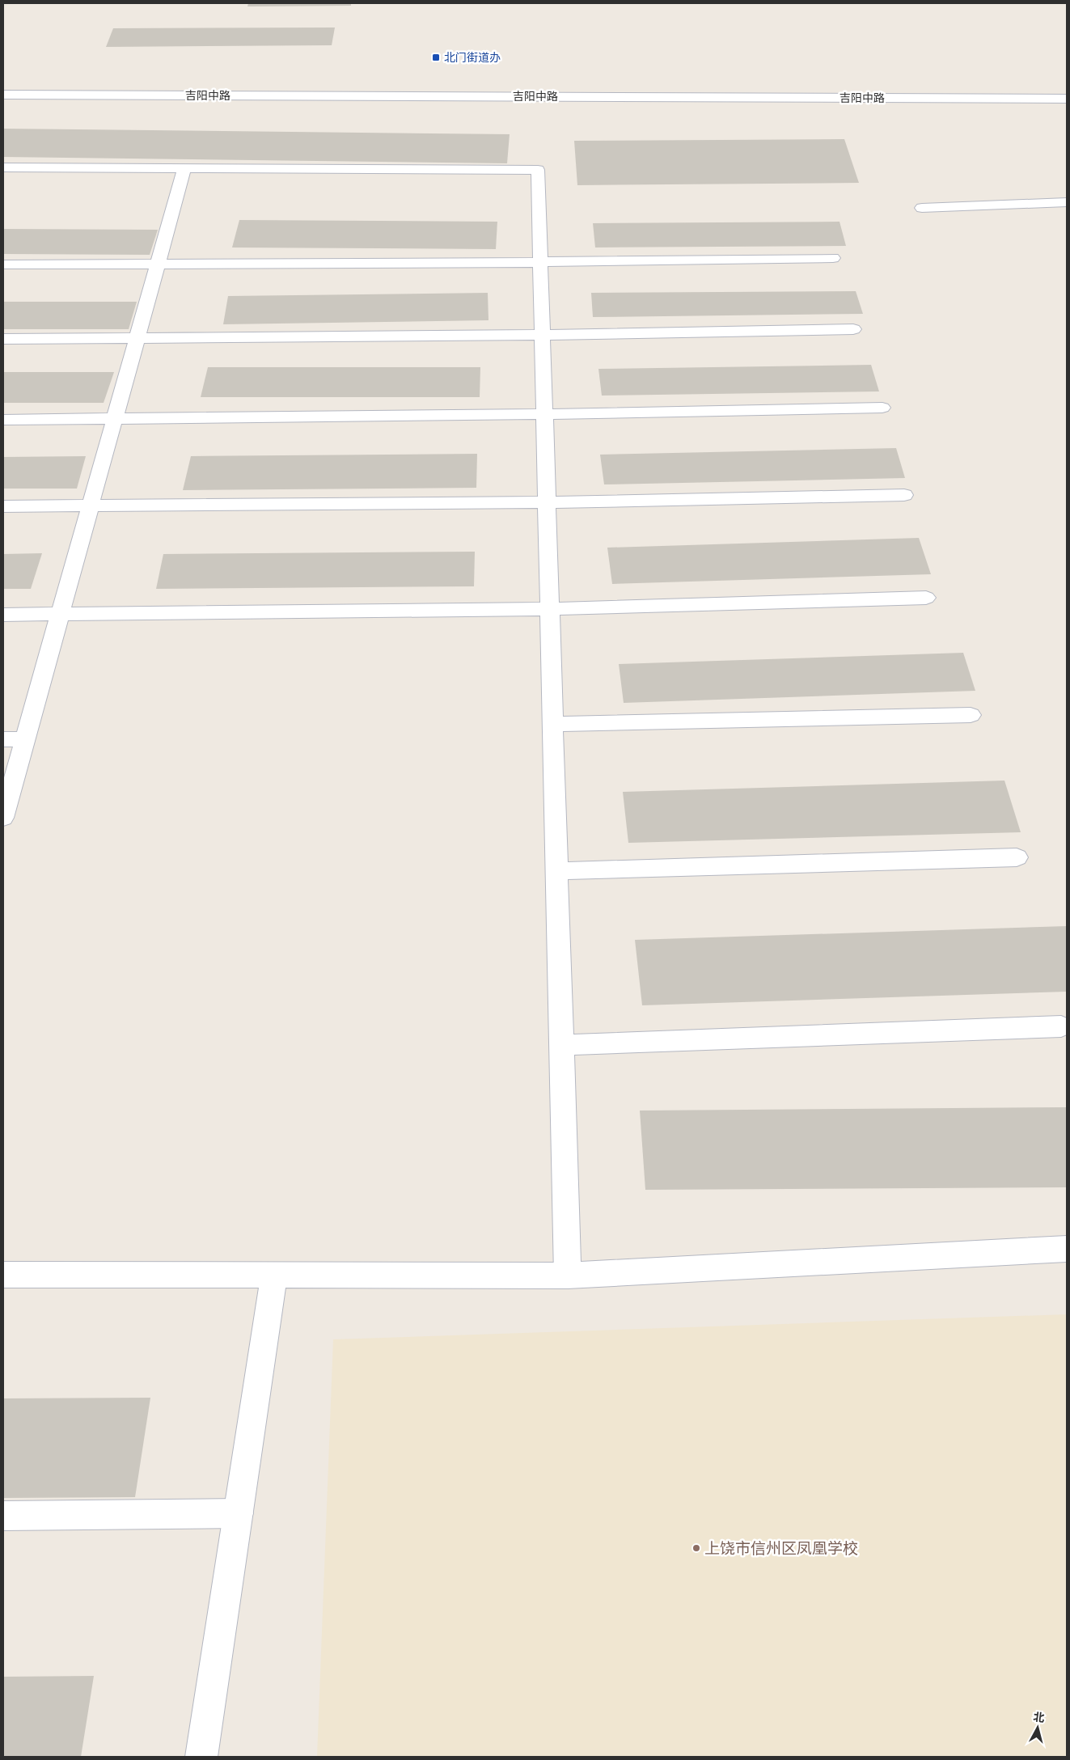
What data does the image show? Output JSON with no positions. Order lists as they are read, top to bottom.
{
  "streets": {
    "main road": ["吉阳中路"]
  },
  "places": {
    "transit": ["北门街道办"],
    "other": ["上饶市信州区凤凰学校"]
  },
  "north": "top"
}
